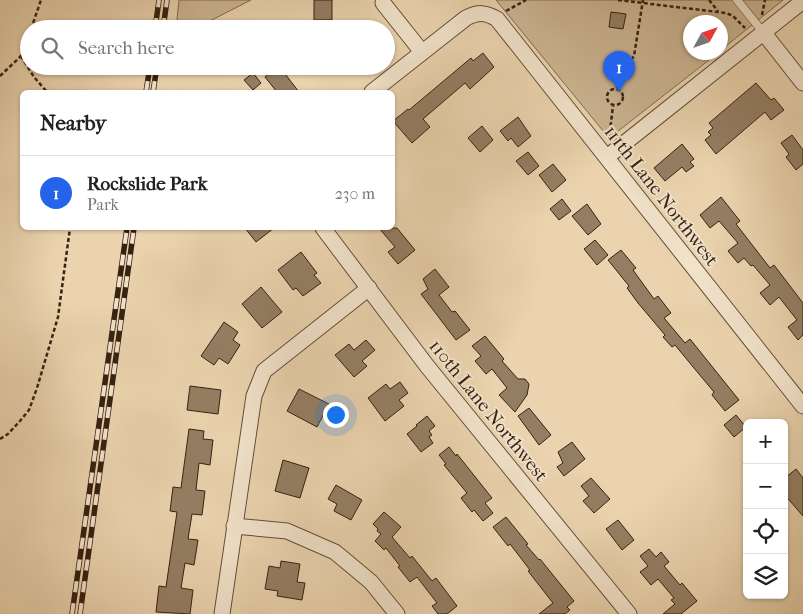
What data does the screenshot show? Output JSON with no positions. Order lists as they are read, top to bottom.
{
  "streets": {
    "street": ["111th Lane Northwest", "110th Lane Northwest"]
  },
  "north": "top right",
  "page": {
    "search": "Search here",
    "pins": "1",
    "heading": "Nearby",
    "list": [
      {
        "mark": "1",
        "name": "Rockslide Park",
        "note": "Park",
        "value": "230 m"
      }
    ],
    "map_buttons": ["+", "−"]
  }
}
